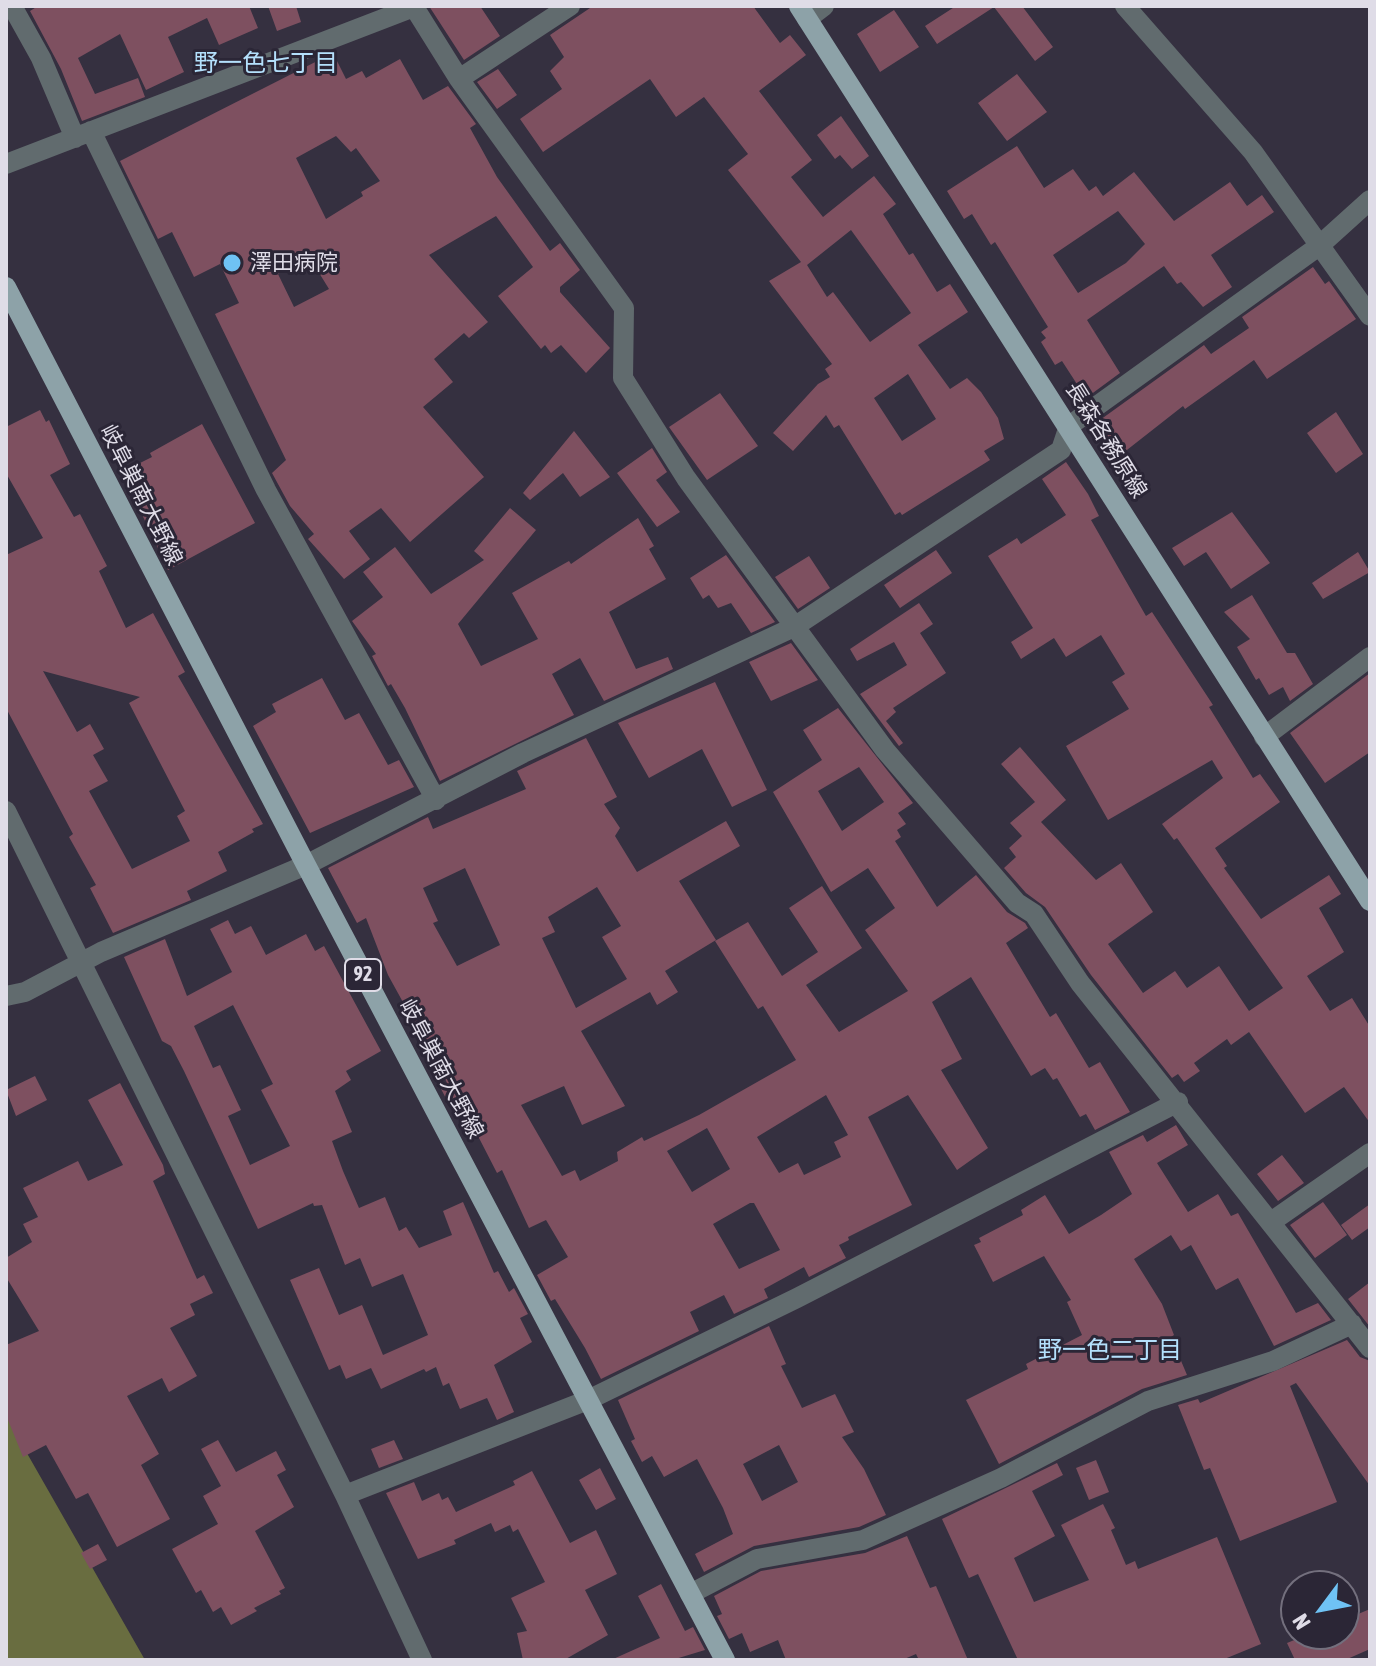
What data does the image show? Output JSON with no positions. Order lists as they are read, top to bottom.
{
  "streets": {
    "main road": ["長森各務原線", "岐阜巣南大野線", "92"]
  },
  "districts": ["野一色七丁目", "野一色二丁目"],
  "places": ["澤田病院"],
  "north": "bottom left"
}
